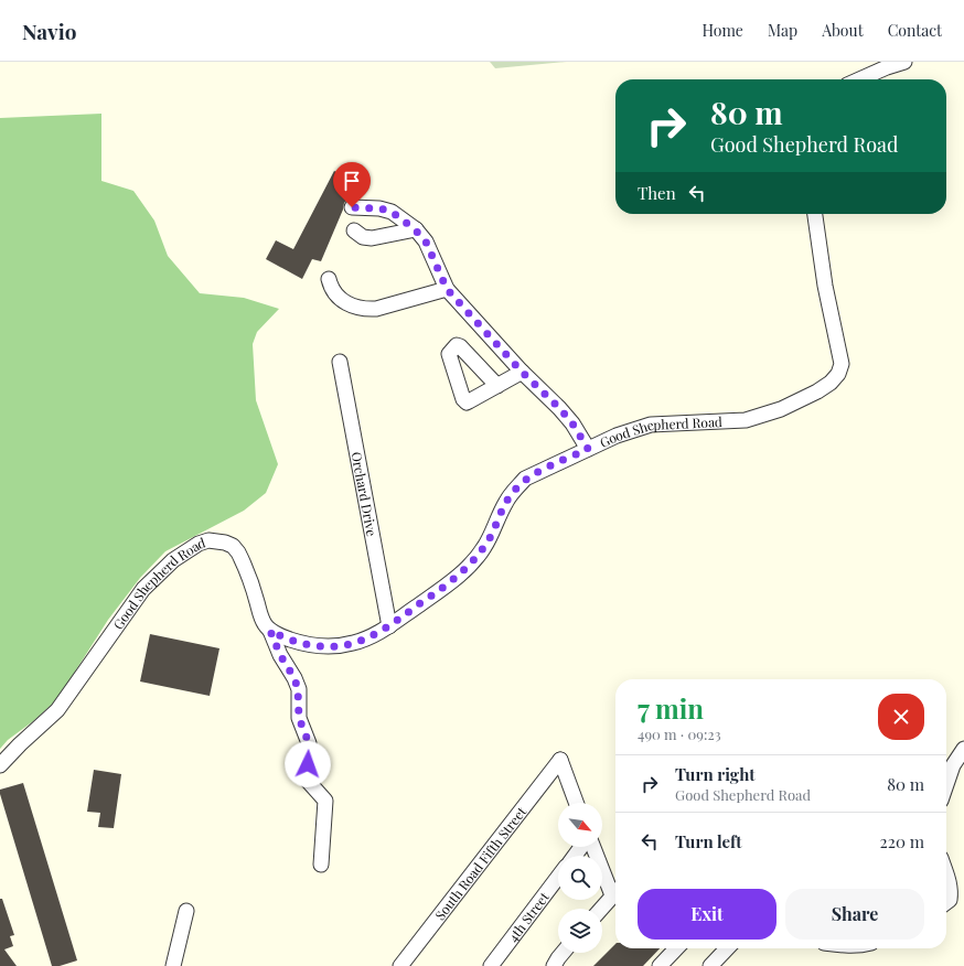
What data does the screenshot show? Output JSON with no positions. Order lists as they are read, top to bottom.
{
  "streets": {
    "street": [
      "Good Shepherd Road",
      "Orchard Drive",
      "South Road Fifth Street",
      "4th Street"
    ]
  },
  "crossings": [
    ["Good Shepherd Road", "Orchard Drive"]
  ],
  "north": "bottom right",
  "page": {
    "header": "Navio",
    "nav": [
      "Home",
      "Map",
      "About",
      "Contact"
    ],
    "turn": ["80 m", "Good Shepherd Road"],
    "then": "Then",
    "heading": ["7 min", "490 m · 09:23"],
    "list": [
      {
        "name": "Turn right",
        "note": "Good Shepherd Road",
        "value": "80 m"
      },
      {
        "name": "Turn left",
        "value": "220 m"
      }
    ],
    "buttons": ["Exit", "Share"]
  }
}
